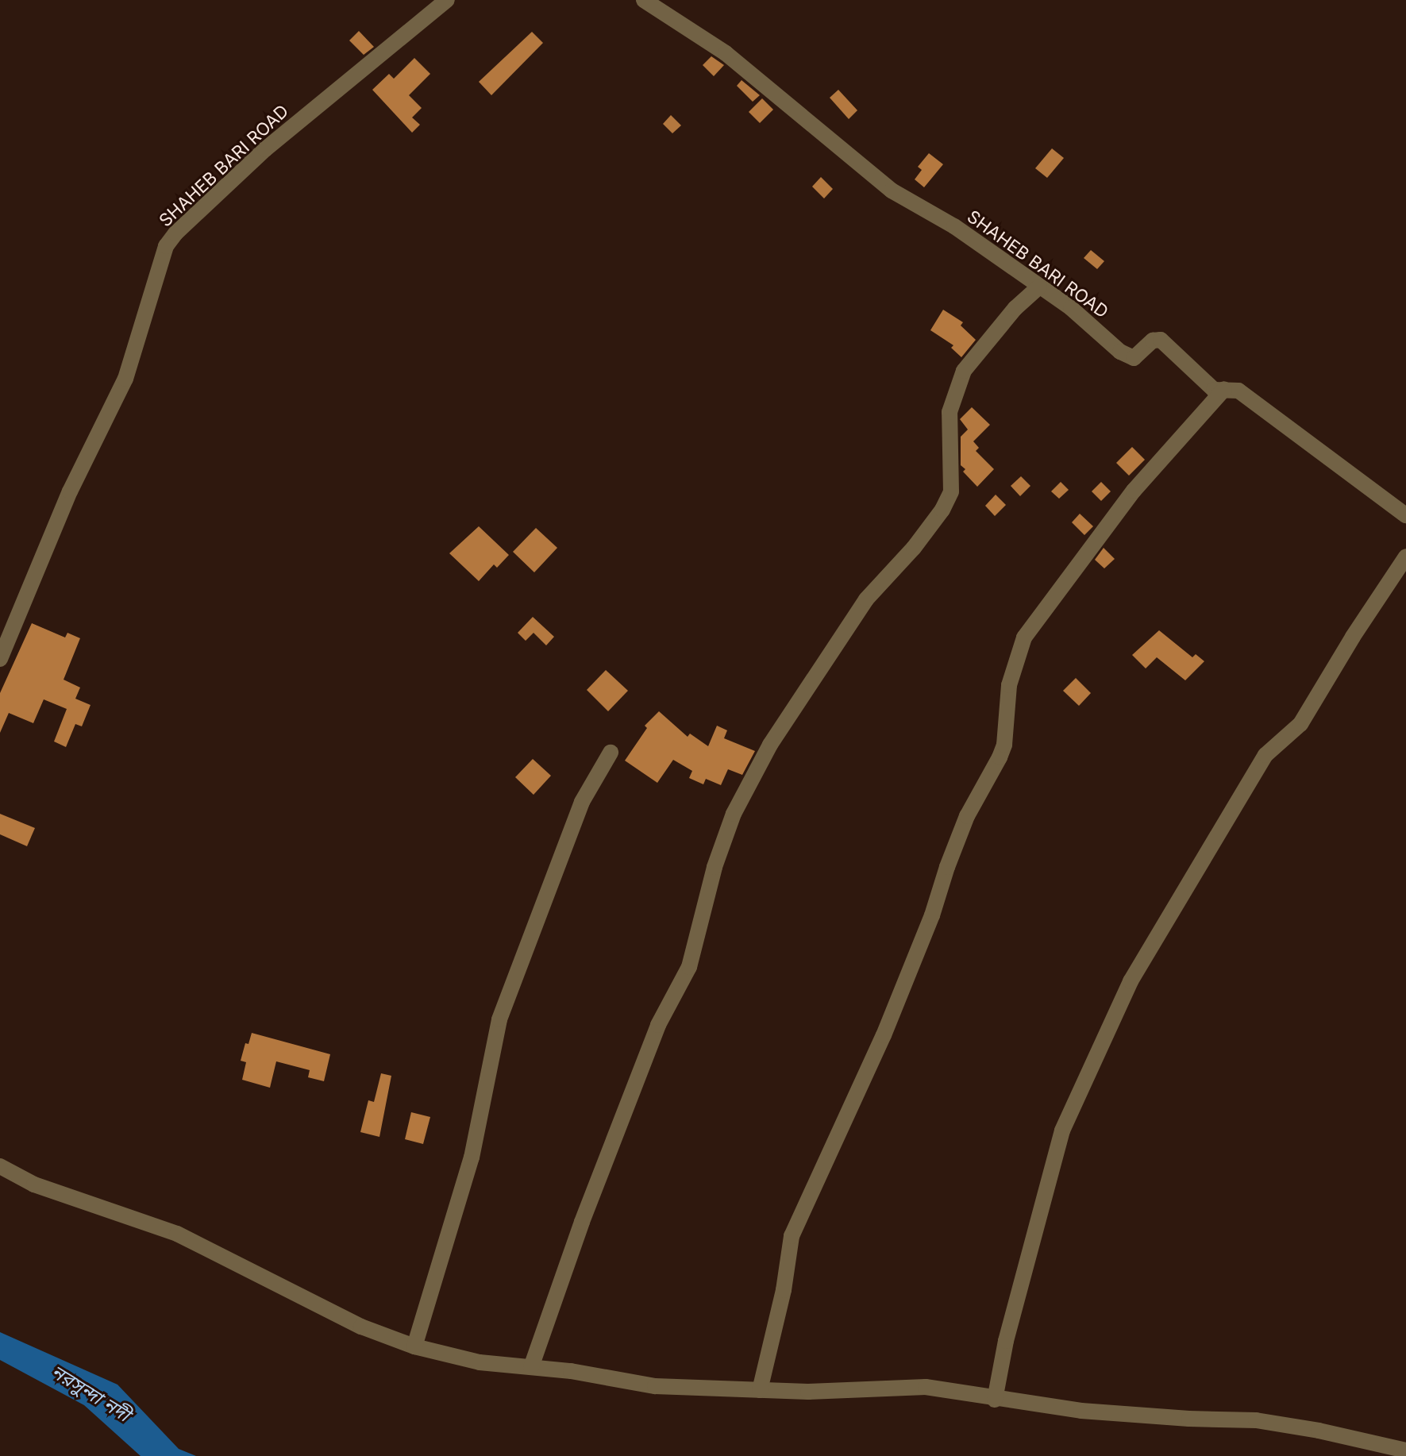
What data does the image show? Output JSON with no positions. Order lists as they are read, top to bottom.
{
  "streets": {
    "street": ["SHAHEB BARI ROAD"]
  },
  "water": ["নরসুন্দা নদী"]
}
